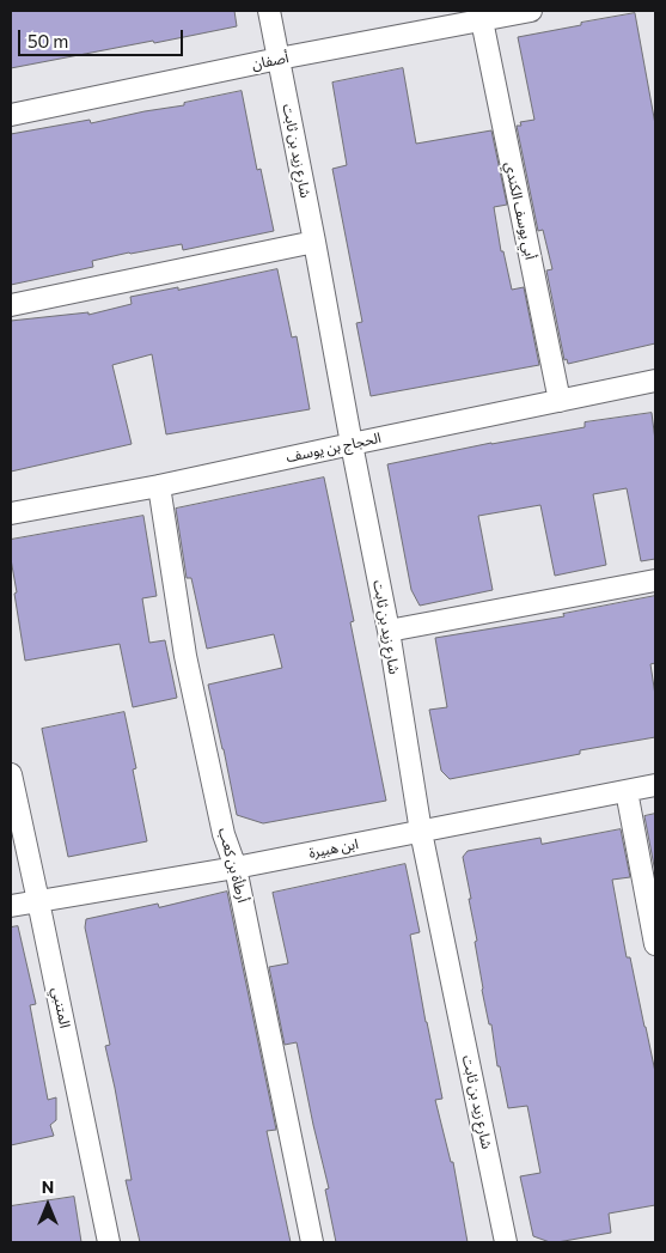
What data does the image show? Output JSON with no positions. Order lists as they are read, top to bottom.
{
  "streets": {
    "street": [
      "أصفان",
      "شارع زيد بن ثابت",
      "أبي يوسف الكندي",
      "الحجاج بن يوسف",
      "ابن هبيرة",
      "أرطأة بن كعب",
      "المتنبي"
    ]
  },
  "crossings": [
    ["أصفان", "شارع زيد بن ثابت"],
    ["أصفان", "أبي يوسف الكندي"],
    ["شارع زيد بن ثابت", "الحجاج بن يوسف"],
    ["شارع زيد بن ثابت", "ابن هبيرة"],
    ["أبي يوسف الكندي", "الحجاج بن يوسف"],
    ["الحجاج بن يوسف", "أرطأة بن كعب"],
    ["ابن هبيرة", "أرطأة بن كعب"],
    ["ابن هبيرة", "المتنبي"]
  ],
  "scale_bar": "50 m",
  "north": "top"
}
